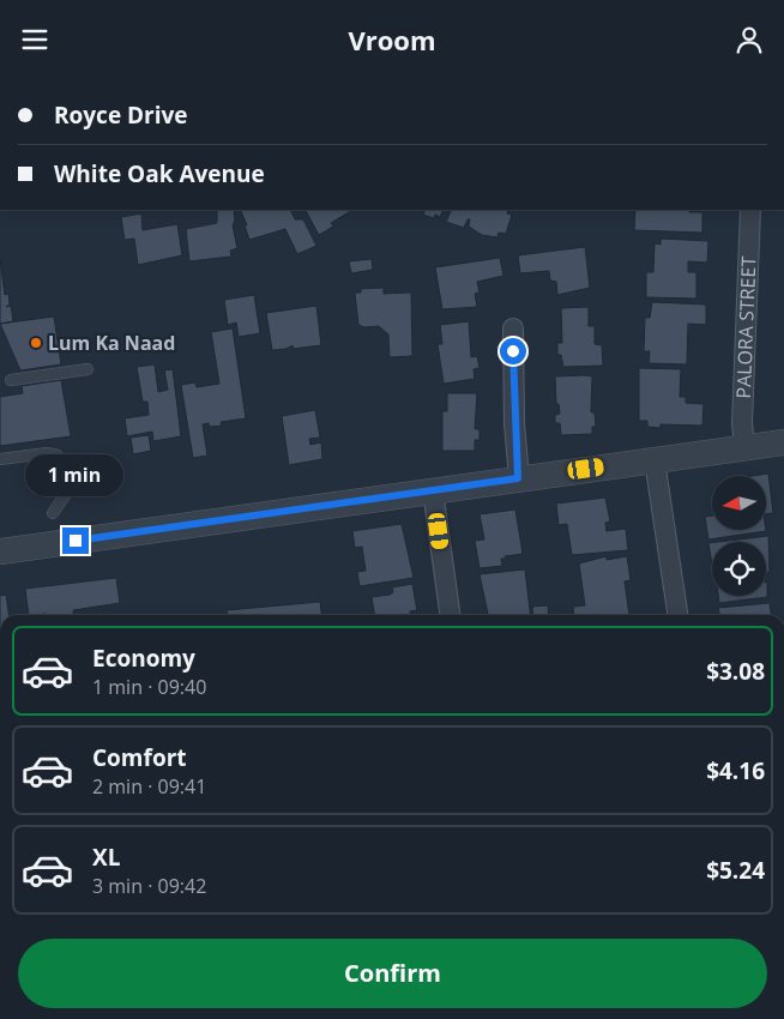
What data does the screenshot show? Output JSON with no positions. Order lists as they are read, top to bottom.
{
  "streets": {
    "street": ["PALORA STREET"]
  },
  "places": ["Lum Ka Naad"],
  "north": "left",
  "page": {
    "header": "Vroom",
    "banner": ["Royce Drive", "White Oak Avenue"],
    "bubble": "1 min",
    "list": [
      {
        "name": "Economy",
        "note": "1 min · 09:40",
        "value": "$3.08"
      },
      {
        "name": "Comfort",
        "note": "2 min · 09:41",
        "value": "$4.16"
      },
      {
        "name": "XL",
        "note": "3 min · 09:42",
        "value": "$5.24"
      }
    ],
    "buttons": "Confirm"
  }
}
